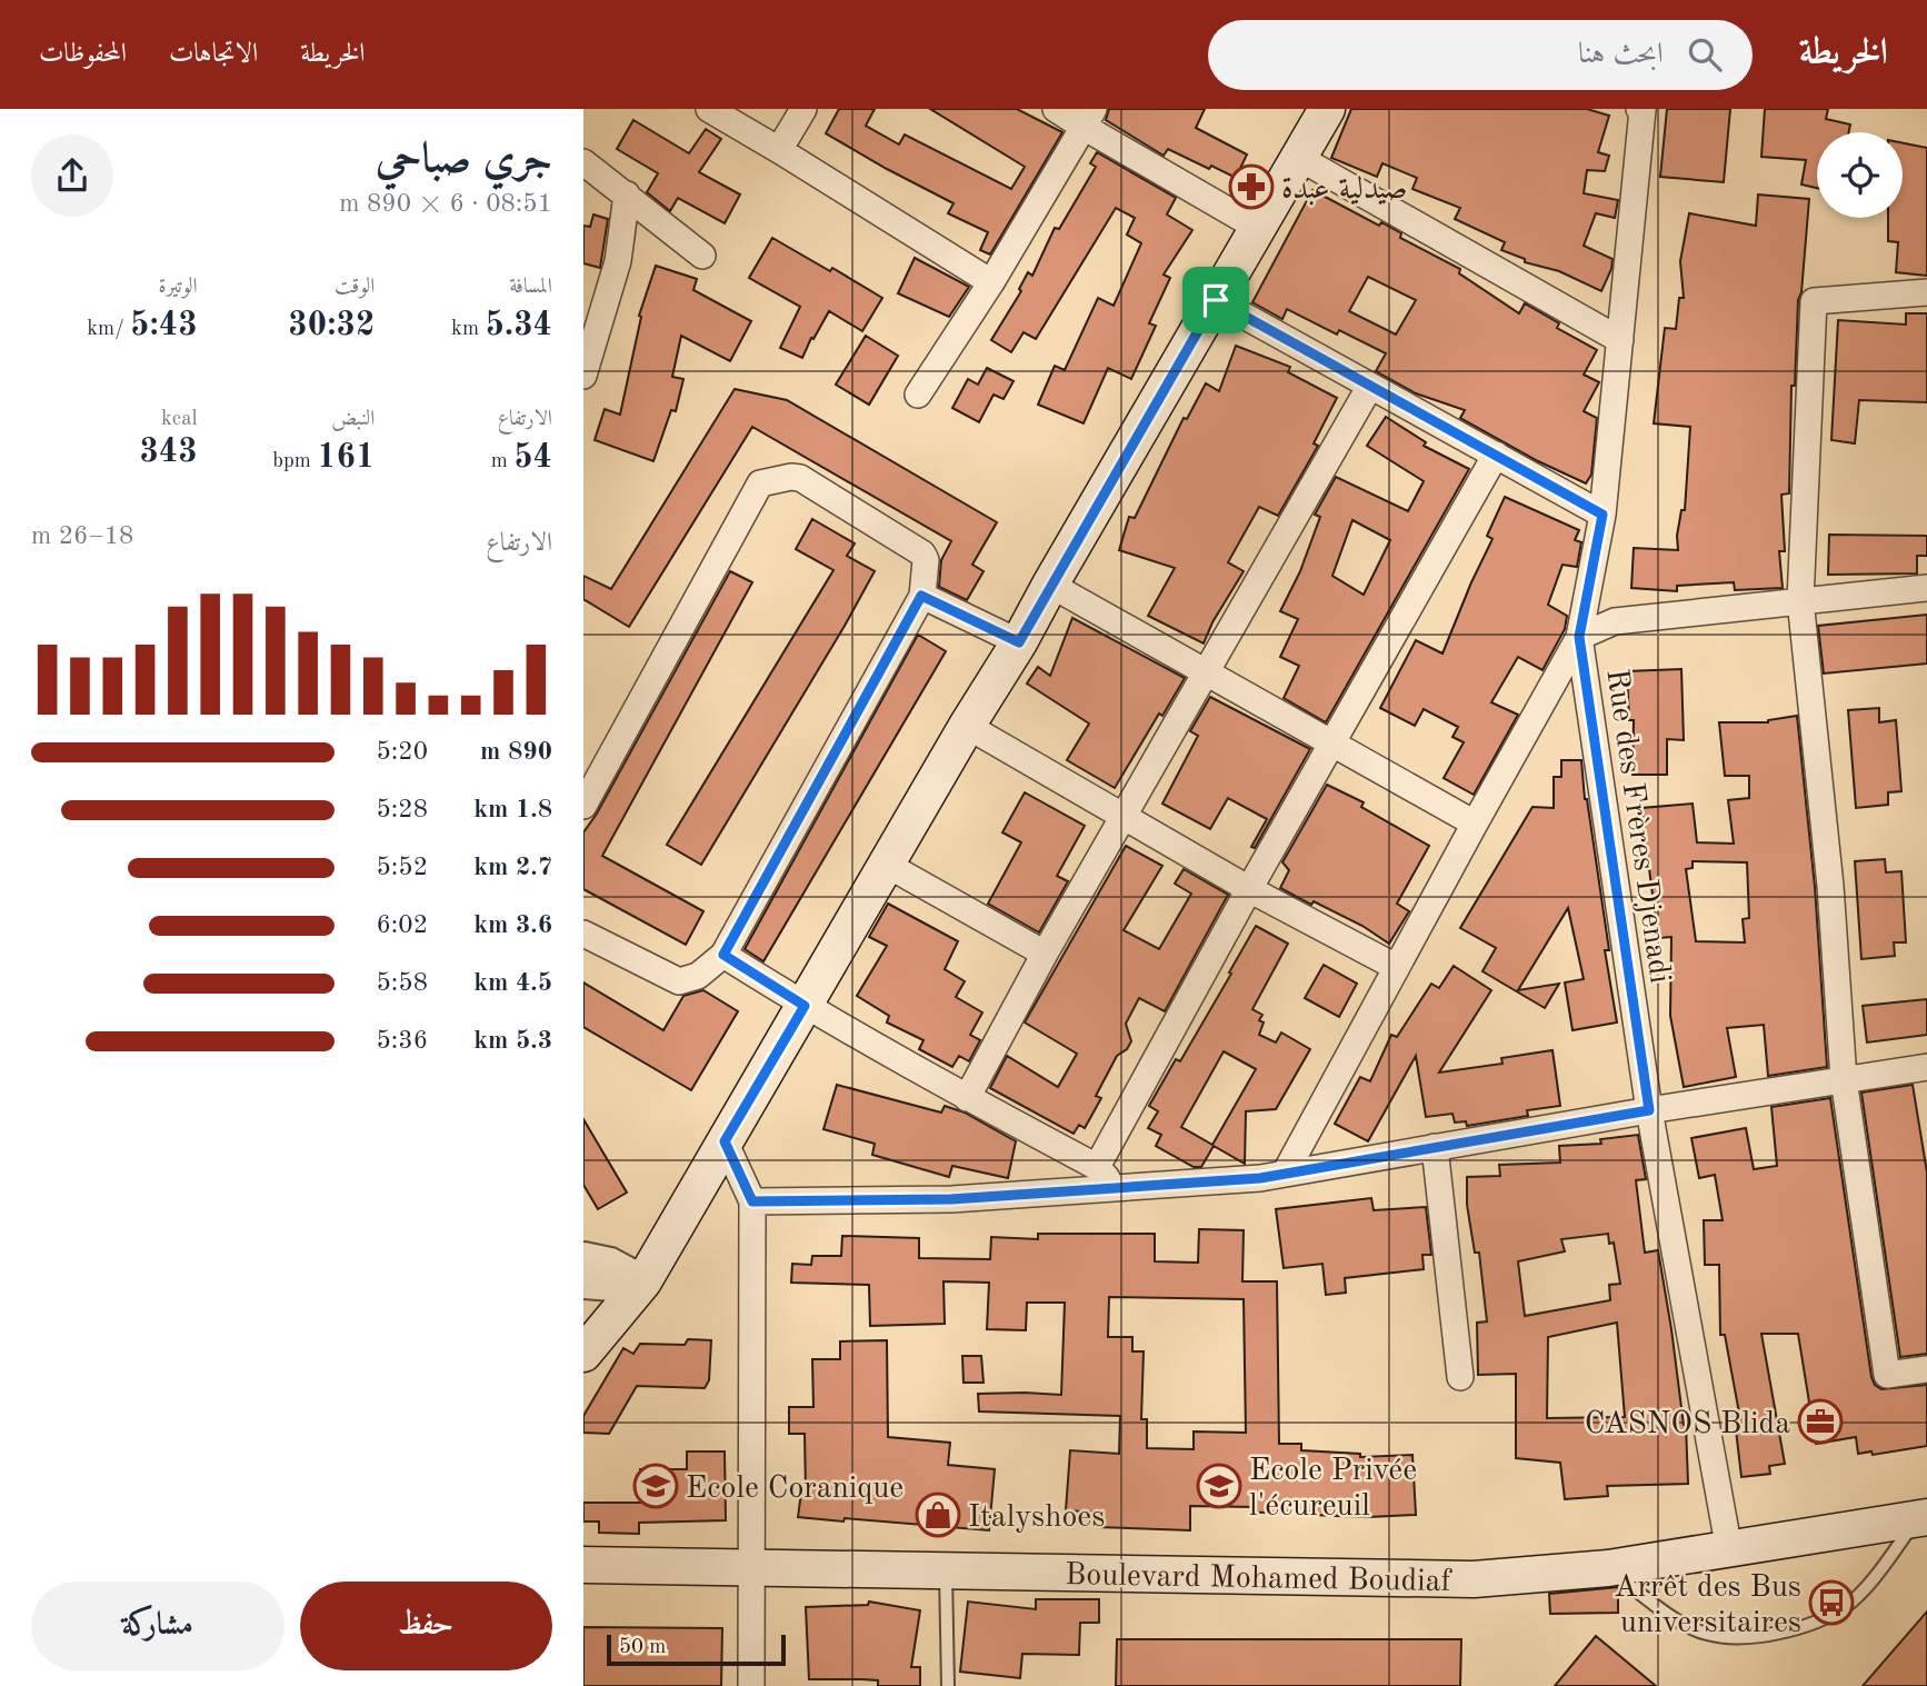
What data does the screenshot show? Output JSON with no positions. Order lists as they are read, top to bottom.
{
  "streets": {
    "main road": ["Boulevard Mohamed Boudiaf"],
    "street": ["Rue des Frères Djenadi"]
  },
  "crossings": [
    ["Rue des Frères Djenadi", "Boulevard Mohamed Boudiaf"]
  ],
  "places": {
    "pharmacy": ["صيدلية عبدة"],
    "office": ["CASNOS Blida"],
    "school or university": ["Ecole Coranique", "Ecole Privée l'écureuil"],
    "shop": ["Italyshoes"],
    "bus stop": ["Arrêt des Bus universitaires"]
  },
  "scale_bar": "50 m",
  "page": {
    "header": "الخريطة",
    "search": "ابحث هنا",
    "nav": ["الخريطة", "الاتجاهات", "المحفوظات"],
    "heading": ["جري صباحي", "08:51 · 6 × 890 m"],
    "stats": [
      ["المسافة", "5.34 km"],
      ["الوقت", "30:32"],
      ["الوتيرة", "5:43 /km"],
      ["الارتفاع", "54 m"],
      ["النبض", "161 bpm"],
      ["kcal", "343"]
    ],
    "chart": ["الارتفاع", "18–26 m"],
    "list": [
      {
        "name": "890 m",
        "note": "5:20"
      },
      {
        "name": "1.8 km",
        "note": "5:28"
      },
      {
        "name": "2.7 km",
        "note": "5:52"
      },
      {
        "name": "3.6 km",
        "note": "6:02"
      },
      {
        "name": "4.5 km",
        "note": "5:58"
      },
      {
        "name": "5.3 km",
        "note": "5:36"
      }
    ],
    "buttons": ["حفظ", "مشاركة"],
    "scale": "50 m"
  }
}
